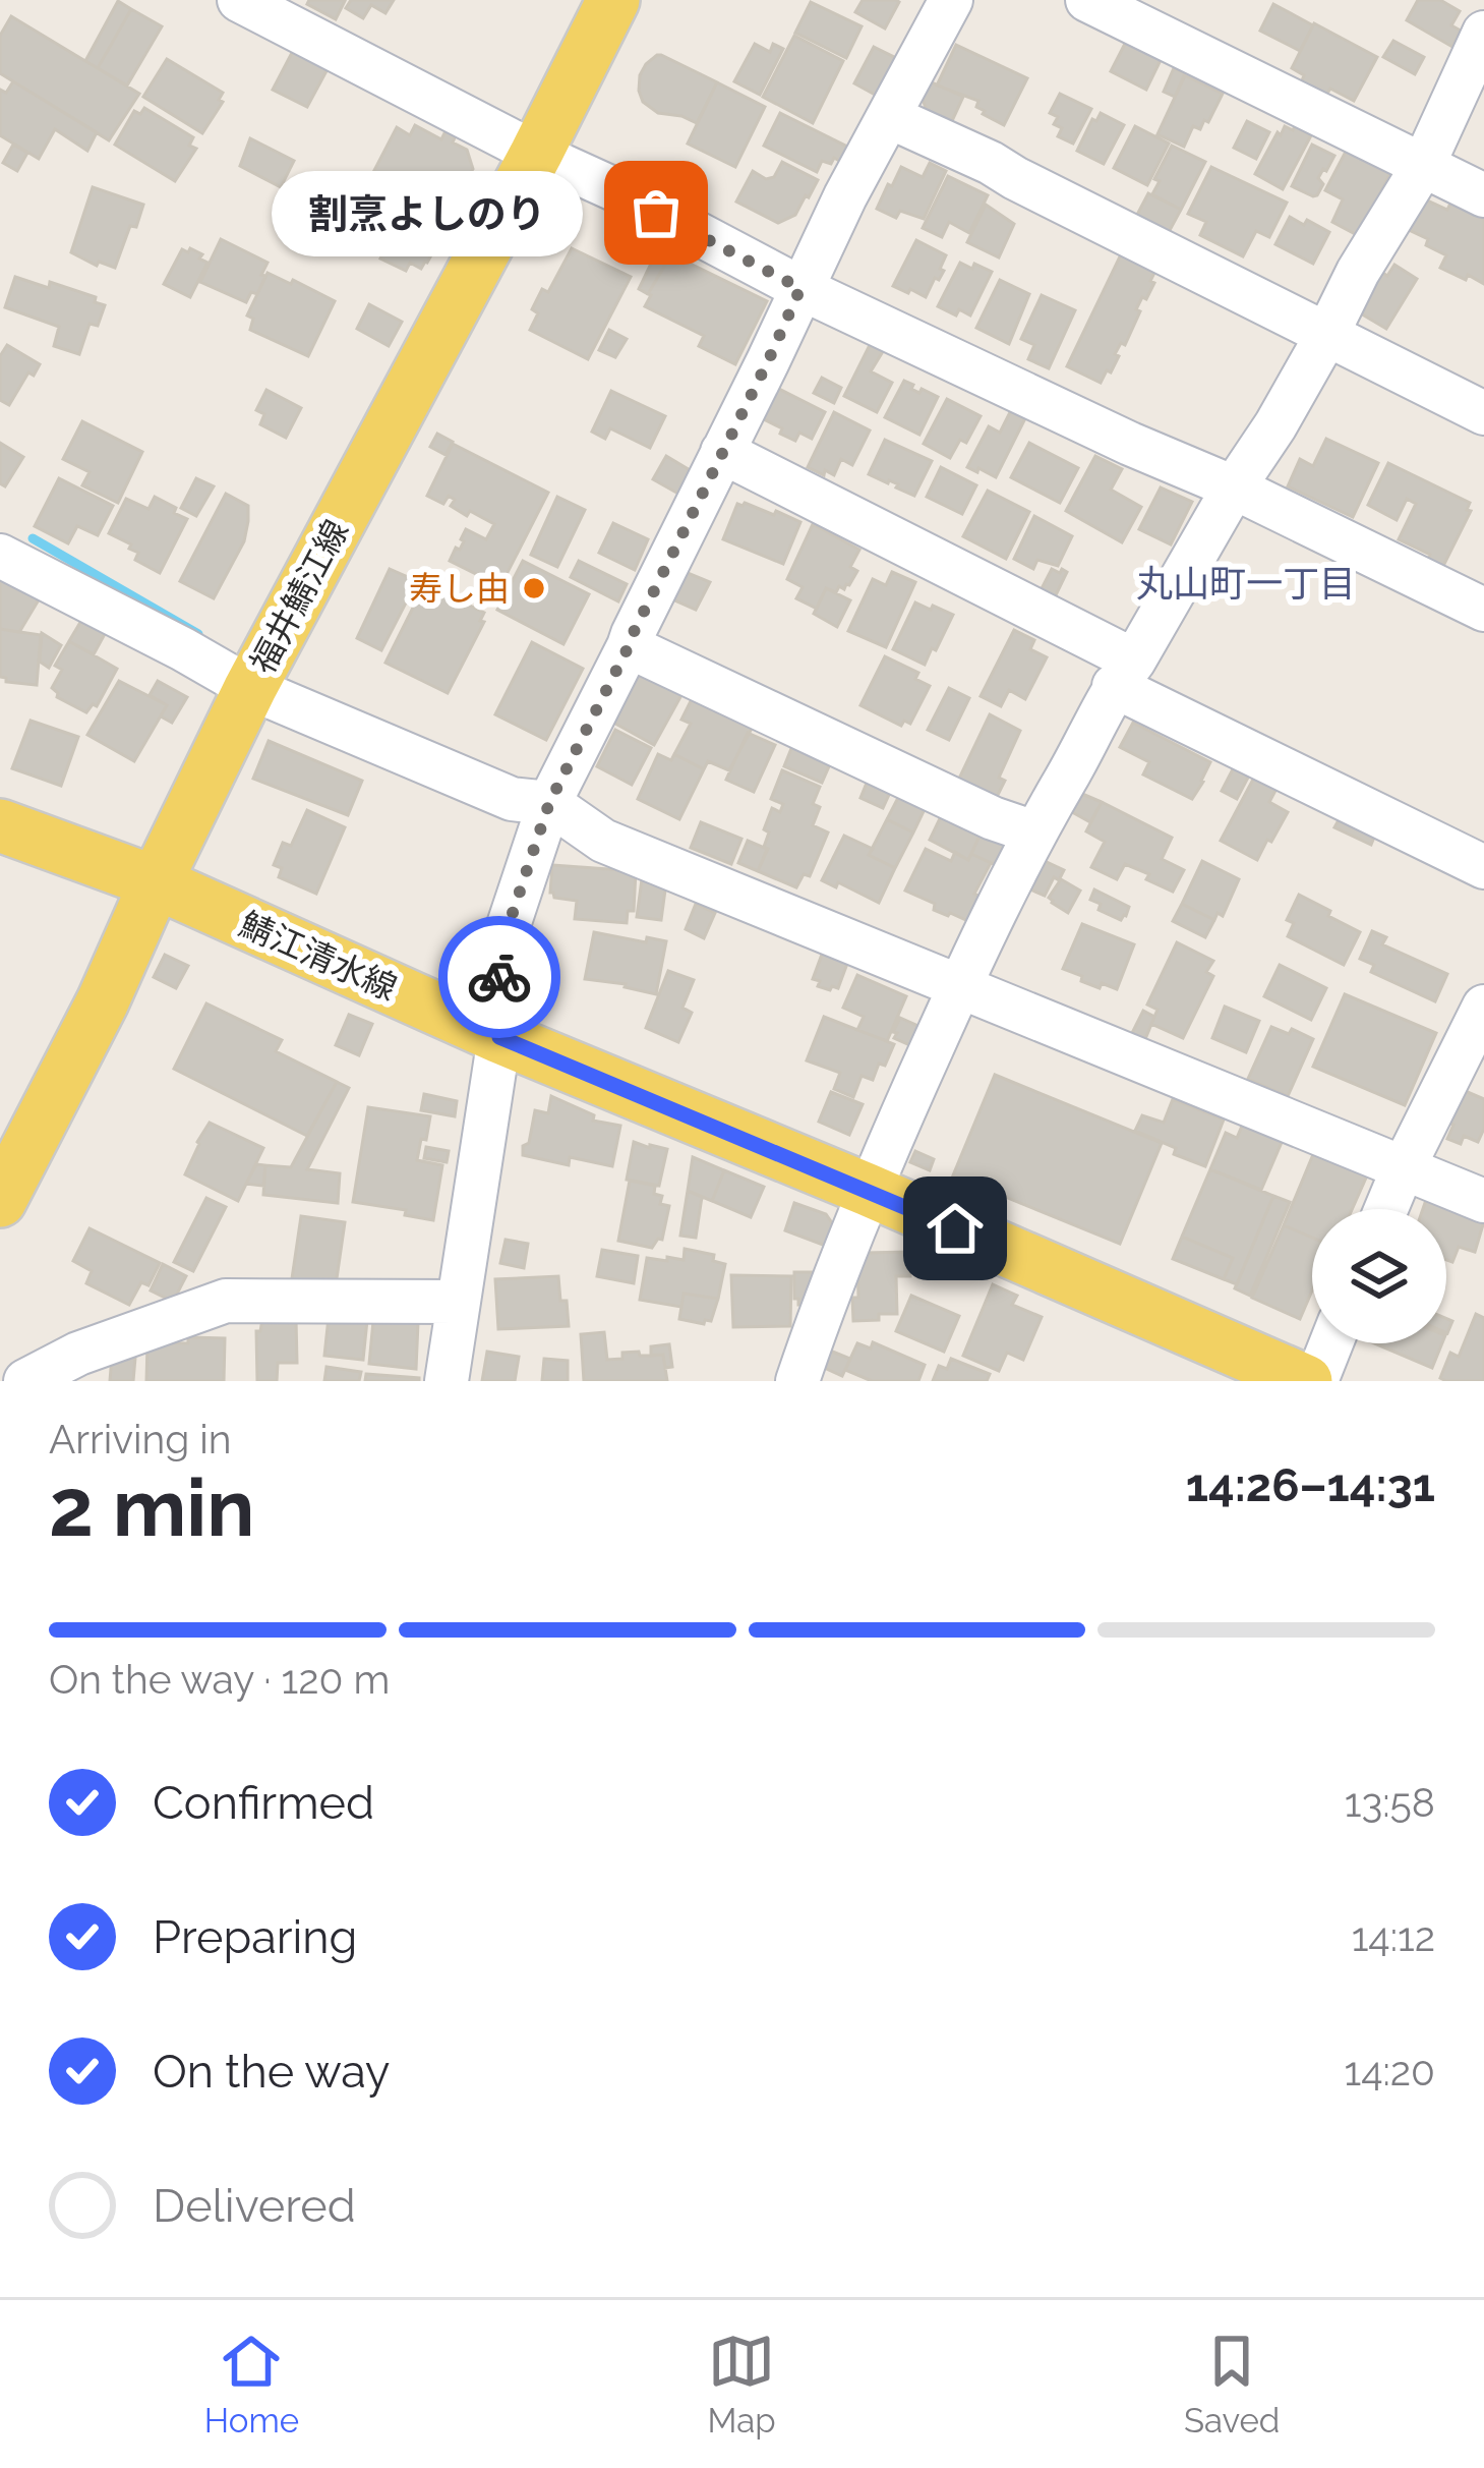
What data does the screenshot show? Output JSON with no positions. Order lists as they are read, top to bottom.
{
  "streets": {
    "main road": ["福井鯖江線", "鯖江清水線"]
  },
  "crossings": [
    ["福井鯖江線", "鯖江清水線"]
  ],
  "districts": ["丸山町一丁目"],
  "places": ["割烹よしのり", "寿し由"],
  "page": {
    "bubble": "割烹よしのり",
    "heading": ["2 min", "Arriving in", "14:26–14:31"],
    "bar": "On the way · 120 m",
    "list": [
      ["Confirmed", "13:58"],
      ["Preparing", "14:12"],
      ["On the way", "14:20"],
      "Delivered"
    ],
    "tabs": ["Home", "Map", "Saved"]
  }
}
